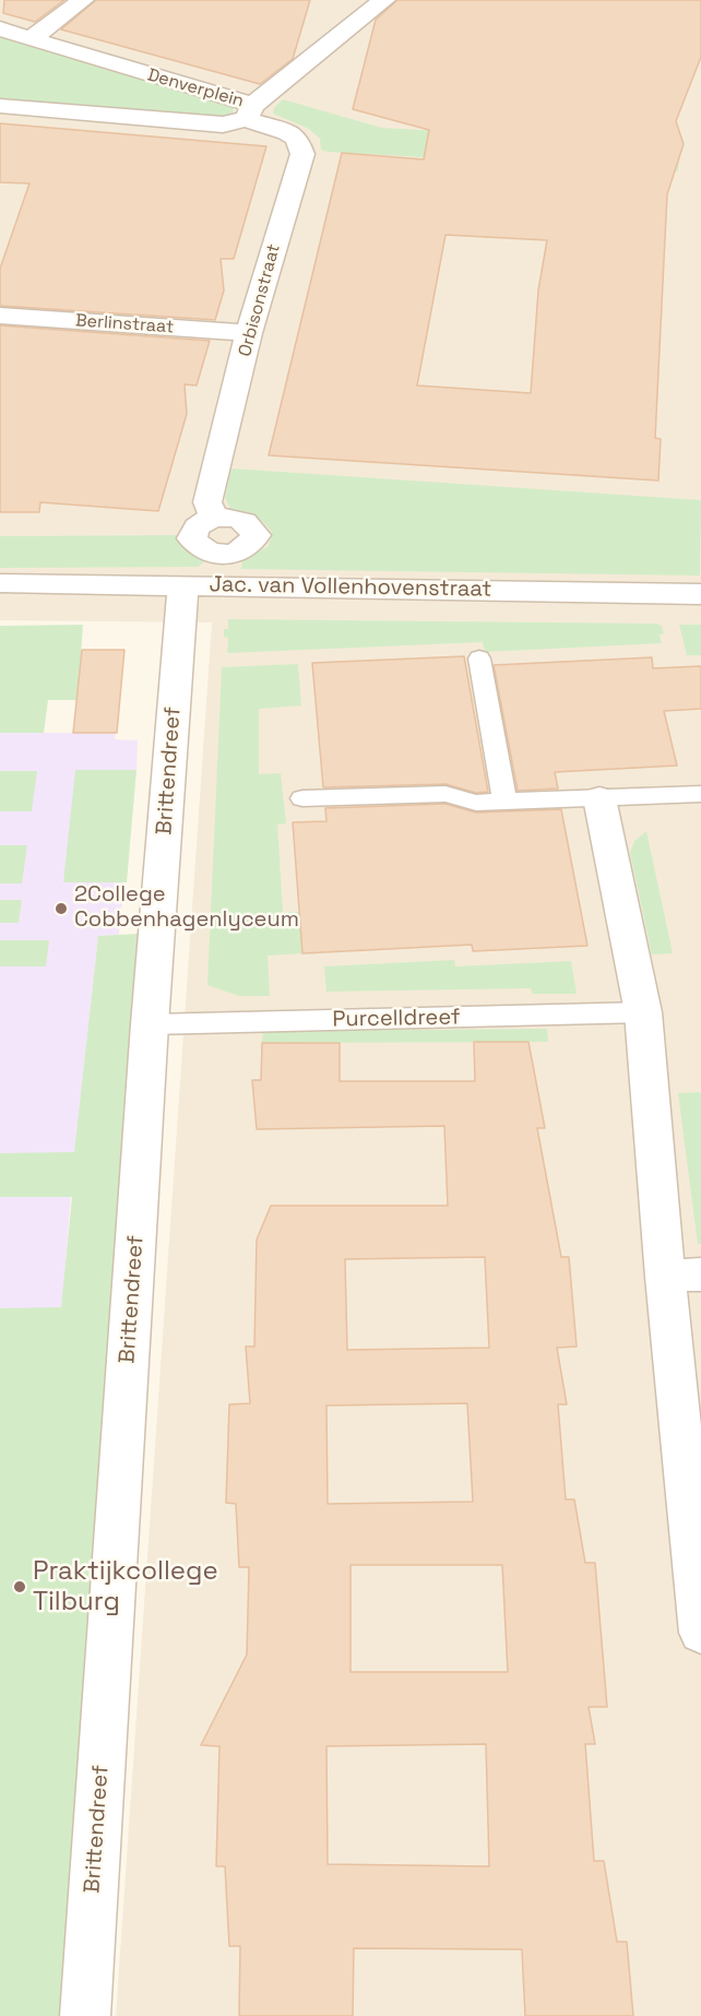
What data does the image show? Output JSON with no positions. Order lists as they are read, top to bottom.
{
  "streets": {
    "street": [
      "Denverplein",
      "Orbisonstraat",
      "Berlinstraat",
      "Jac. van Vollenhovenstraat",
      "Brittendreef"
    ],
    "lane": ["Purcelldreef"]
  },
  "crossings": [
    ["Denverplein", "Orbisonstraat"],
    ["Orbisonstraat", "Berlinstraat"],
    ["Jac. van Vollenhovenstraat", "Brittendreef"],
    ["Brittendreef", "Purcelldreef"]
  ],
  "places": ["2College Cobbenhagenlyceum", "Praktijkcollege Tilburg"]
}
